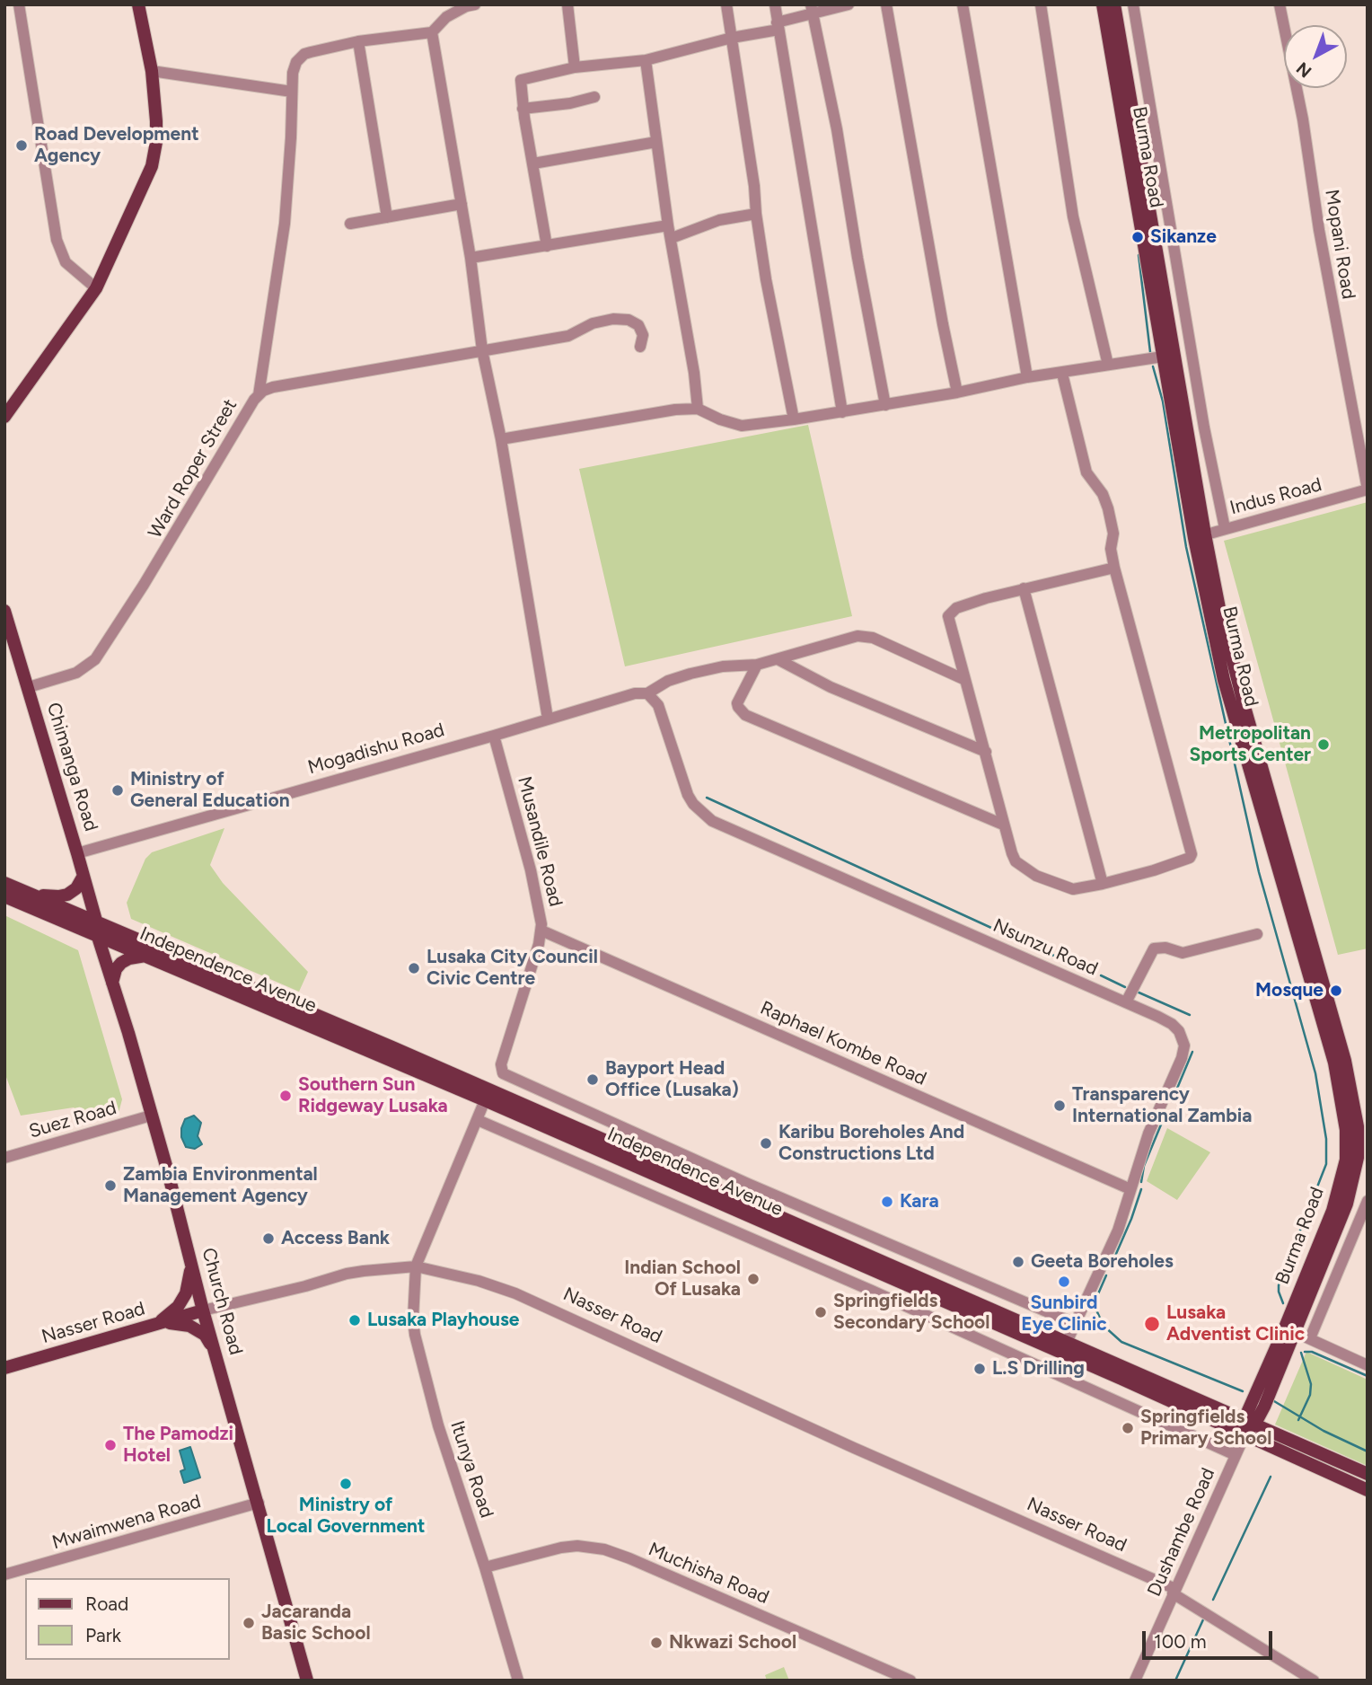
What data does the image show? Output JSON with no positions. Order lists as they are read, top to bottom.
{
  "streets": {
    "main road": [
      "Burma Road",
      "Chimanga Road",
      "Independence Avenue",
      "Church Road",
      "Nasser Road"
    ],
    "street": [
      "Mopani Road",
      "Ward Roper Street",
      "Indus Road",
      "Mogadishu Road",
      "Musandile Road",
      "Nsunzu Road",
      "Raphael Kombe Road",
      "Suez Road",
      "Itunya Road",
      "Mwaimwena Road",
      "Dushambe Road",
      "Muchisha Road"
    ]
  },
  "crossings": [
    ["Burma Road", "Indus Road"],
    ["Burma Road", "Independence Avenue"],
    ["Burma Road", "Dushambe Road"],
    ["Mopani Road", "Indus Road"],
    ["Ward Roper Street", "Chimanga Road"],
    ["Mogadishu Road", "Chimanga Road"],
    ["Mogadishu Road", "Musandile Road"],
    ["Mogadishu Road", "Nsunzu Road"],
    ["Chimanga Road", "Independence Avenue"],
    ["Chimanga Road", "Church Road"],
    ["Musandile Road", "Nsunzu Road"],
    ["Musandile Road", "Raphael Kombe Road"],
    ["Nsunzu Road", "Independence Avenue"],
    ["Nsunzu Road", "Raphael Kombe Road"],
    ["Independence Avenue", "Church Road"],
    ["Independence Avenue", "Dushambe Road"],
    ["Suez Road", "Church Road"],
    ["Church Road", "Nasser Road"],
    ["Church Road", "Mwaimwena Road"],
    ["Nasser Road", "Itunya Road"],
    ["Nasser Road", "Dushambe Road"],
    ["Itunya Road", "Muchisha Road"]
  ],
  "places": [
    "Road Development Agency",
    "Sikanze",
    "Metropolitan Sports Center",
    "Ministry of General Education",
    "Lusaka City Council Civic Centre",
    "Mosque",
    "Bayport Head Office (Lusaka)",
    "Southern Sun Ridgeway Lusaka",
    "Transparency International Zambia",
    "Karibu Boreholes And Constructions Ltd",
    "Zambia Environmental Management Agency",
    "Kara",
    "Access Bank",
    "Geeta Boreholes",
    "Indian School Of Lusaka",
    "Sunbird Eye Clinic",
    "Springfields Secondary School",
    "Lusaka Playhouse",
    "Lusaka Adventist Clinic",
    "L.S Drilling",
    "Springfields Primary School",
    "The Pamodzi Hotel",
    "Ministry of Local Government",
    "Jacaranda Basic School",
    "Nkwazi School"
  ],
  "legend": ["Road", "Park"],
  "scale_bar": "100 m",
  "north": "bottom left"
}
